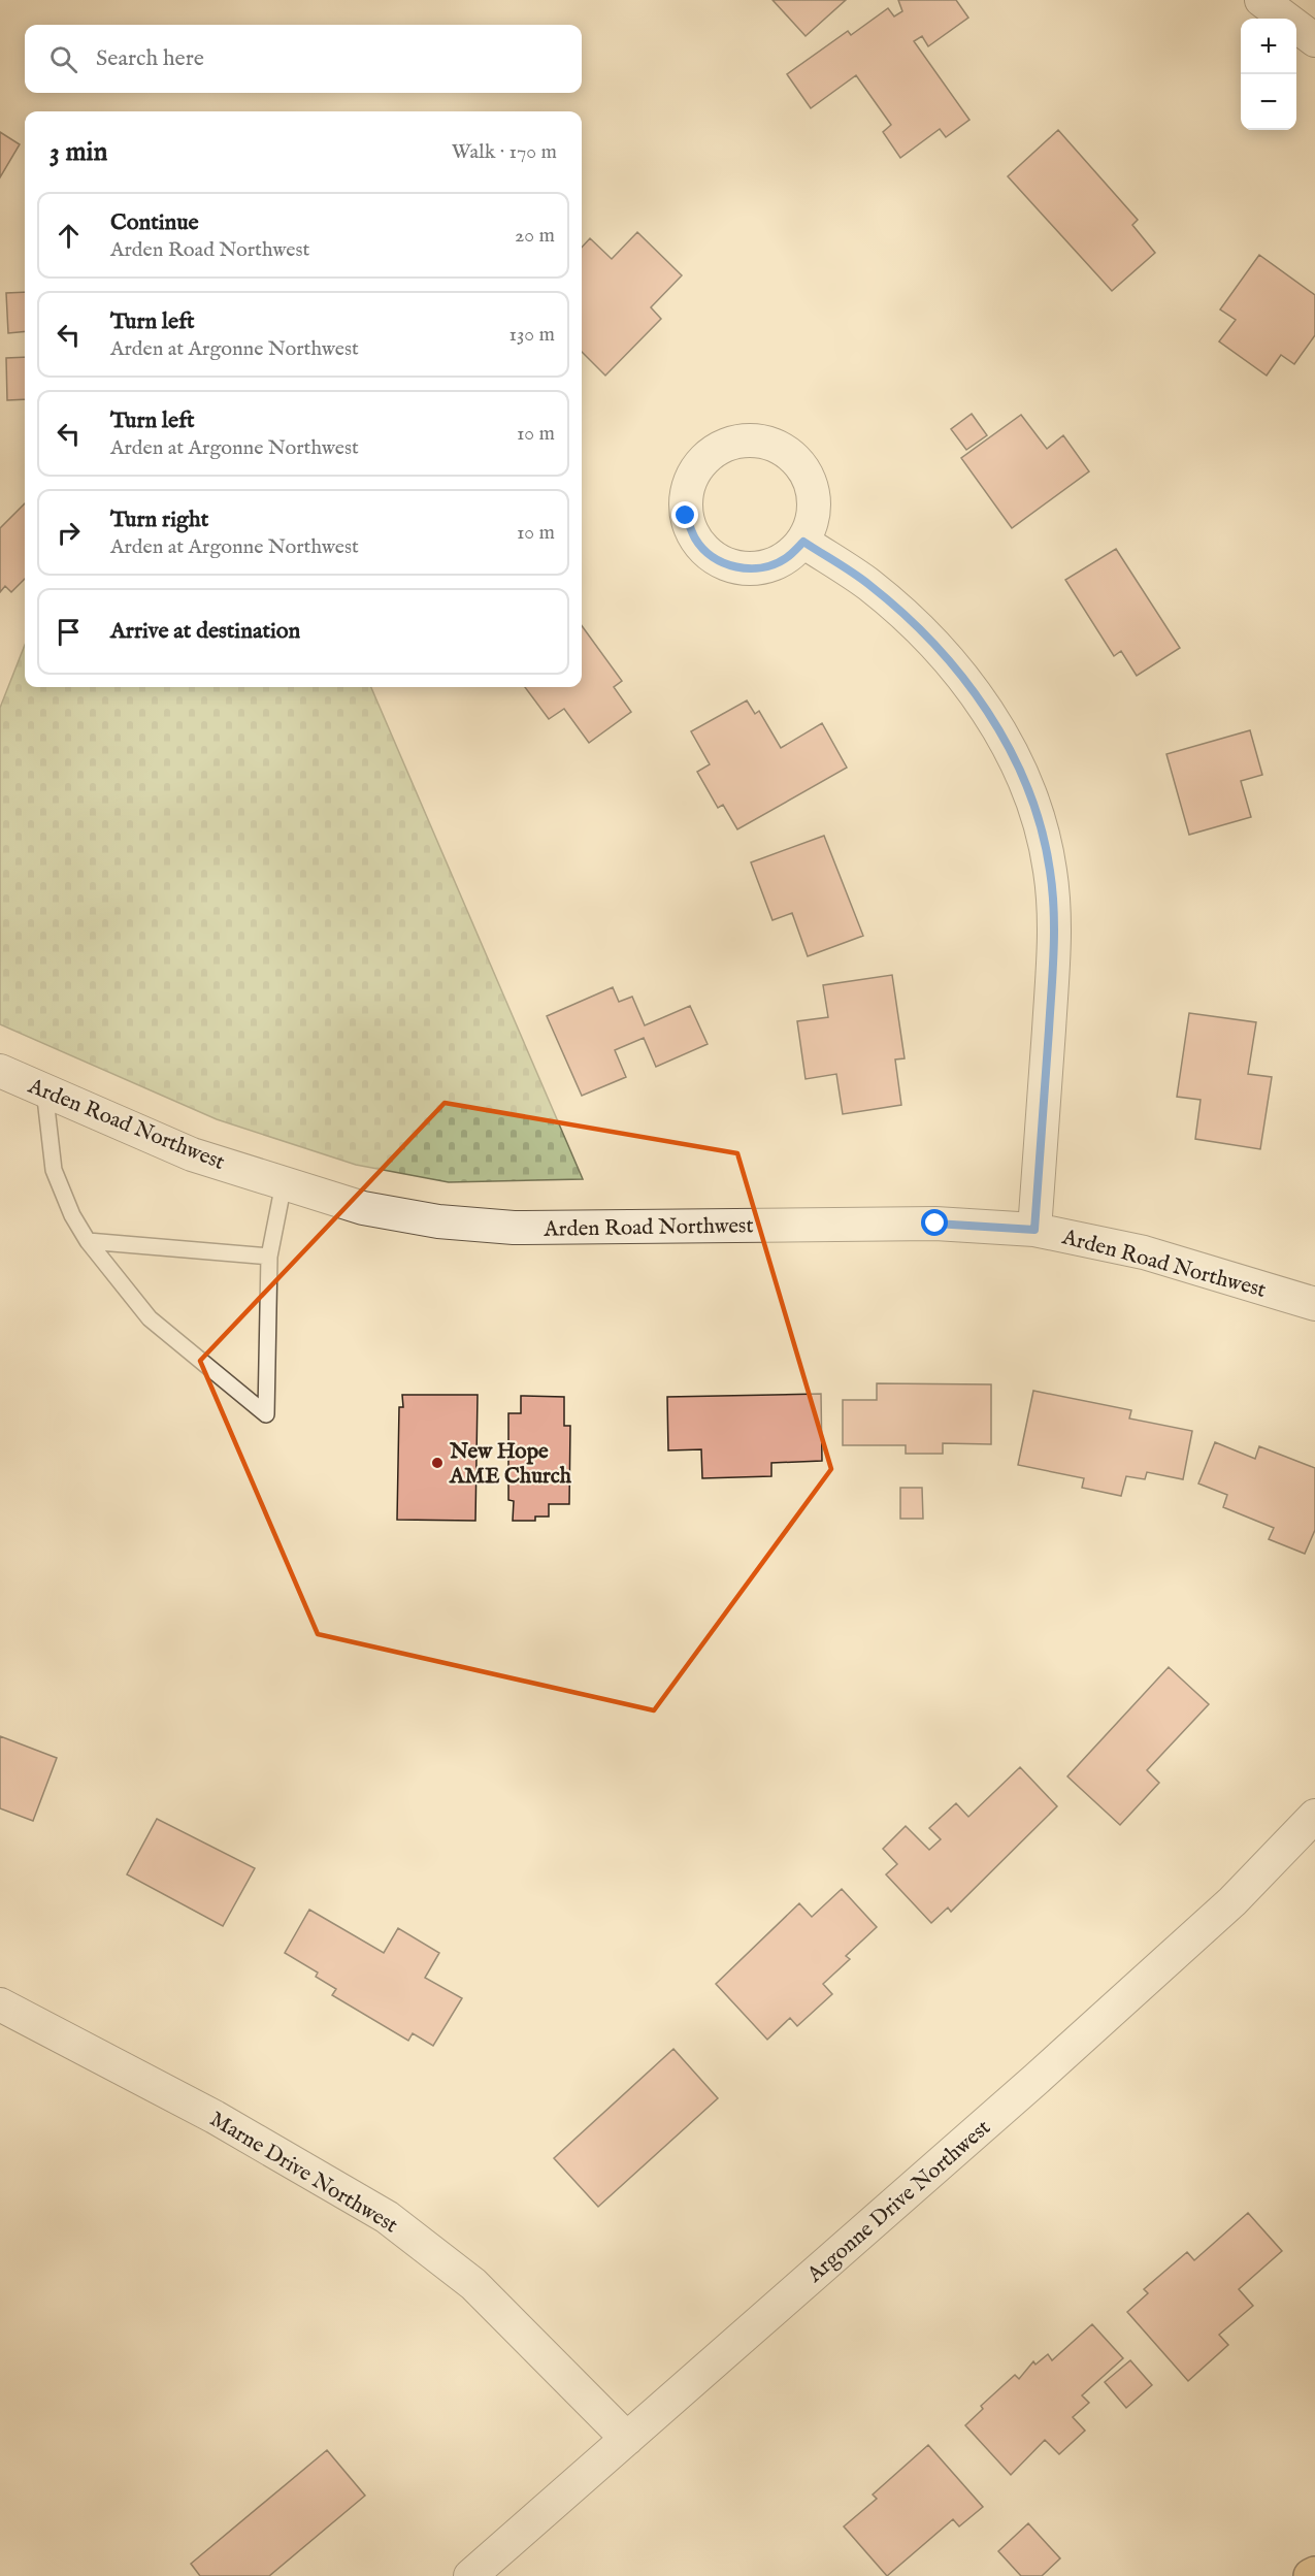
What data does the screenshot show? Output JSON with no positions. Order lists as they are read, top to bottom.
{
  "streets": {
    "street": ["Arden Road Northwest", "Marne Drive Northwest", "Argonne Drive Northwest"]
  },
  "crossings": [
    ["Marne Drive Northwest", "Argonne Drive Northwest"]
  ],
  "places": ["New Hope AME Church"],
  "page": {
    "map_buttons": ["+", "−"],
    "search": "Search here",
    "heading": ["3 min", "Walk · 170 m"],
    "list": [
      ["Continue", "Arden Road Northwest", "20 m"],
      ["Turn left", "Arden at Argonne Northwest", "130 m"],
      ["Turn left", "Arden at Argonne Northwest", "10 m"],
      ["Turn right", "Arden at Argonne Northwest", "10 m"],
      "Arrive at destination"
    ]
  }
}
